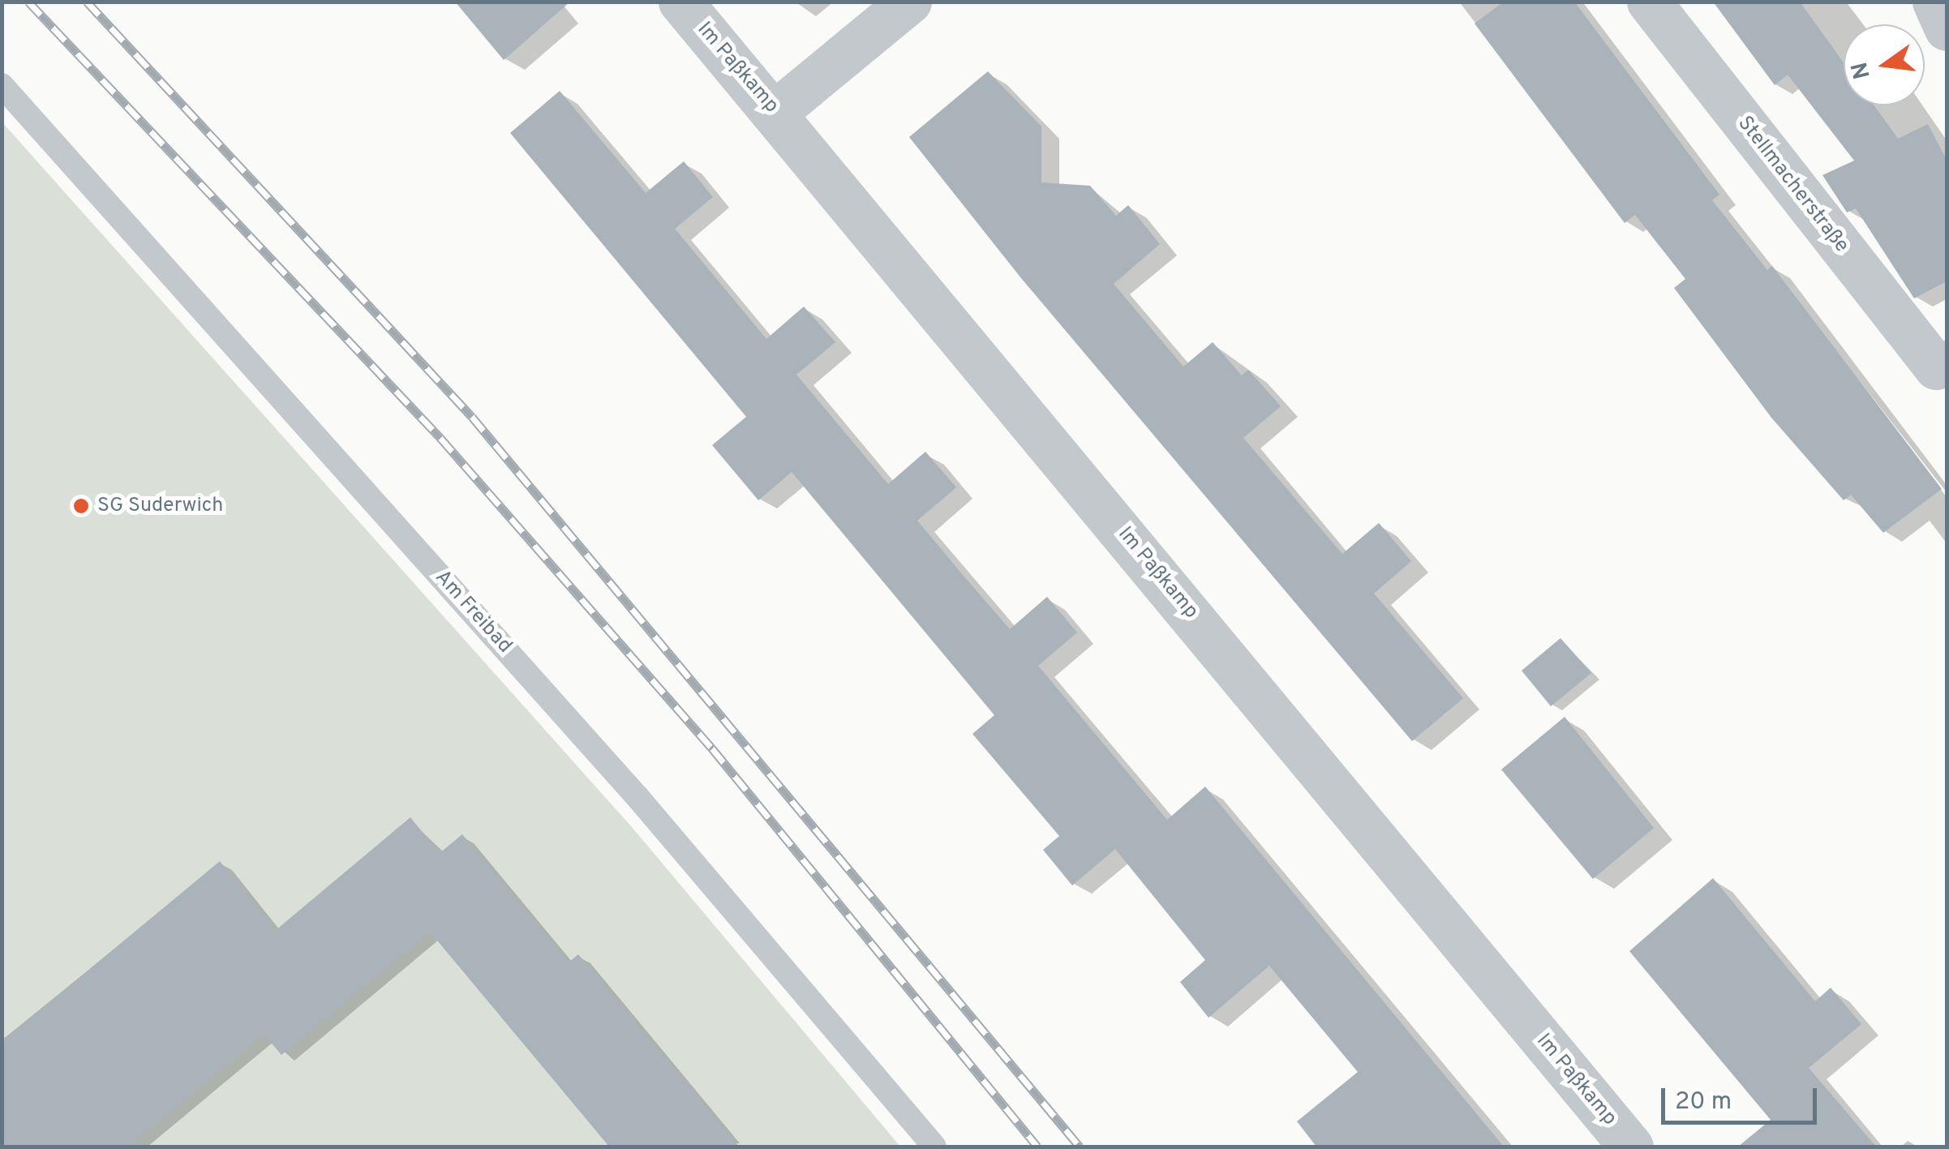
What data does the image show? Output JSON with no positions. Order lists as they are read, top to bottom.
{
  "streets": {
    "street": ["Im Paßkamp", "Stellmacherstraße"],
    "lane": ["Am Freibad"]
  },
  "places": ["SG Suderwich"],
  "scale_bar": "20 m",
  "north": "left"
}
